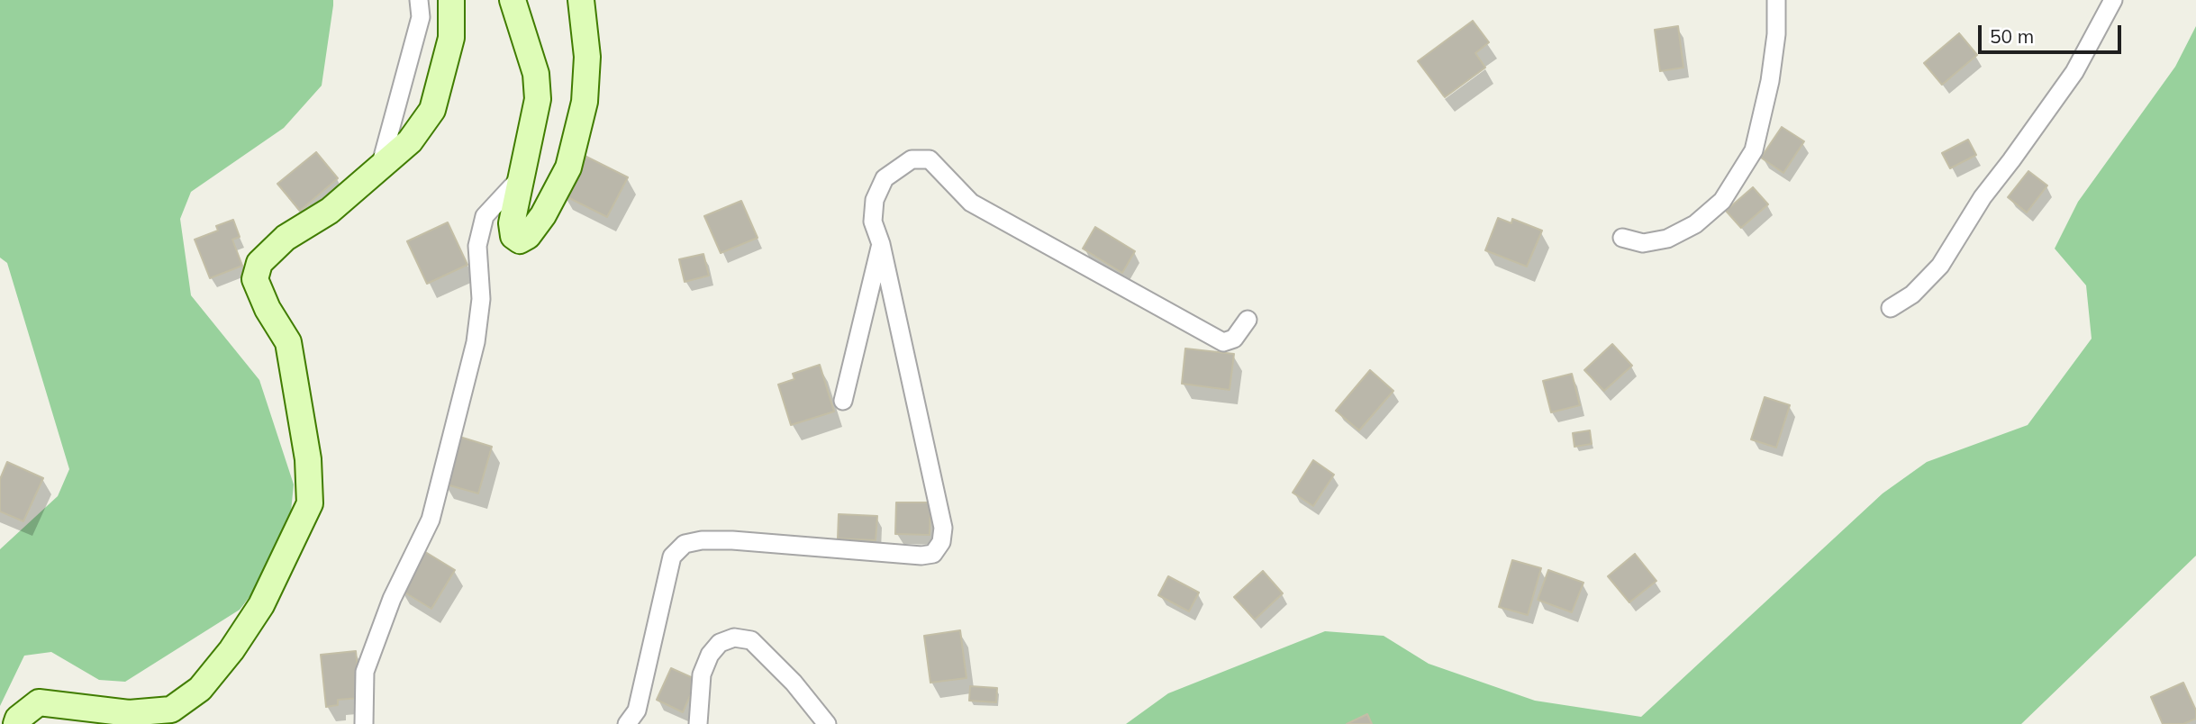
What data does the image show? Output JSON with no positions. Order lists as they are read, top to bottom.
{
  "scale_bar": "50 m"
}
